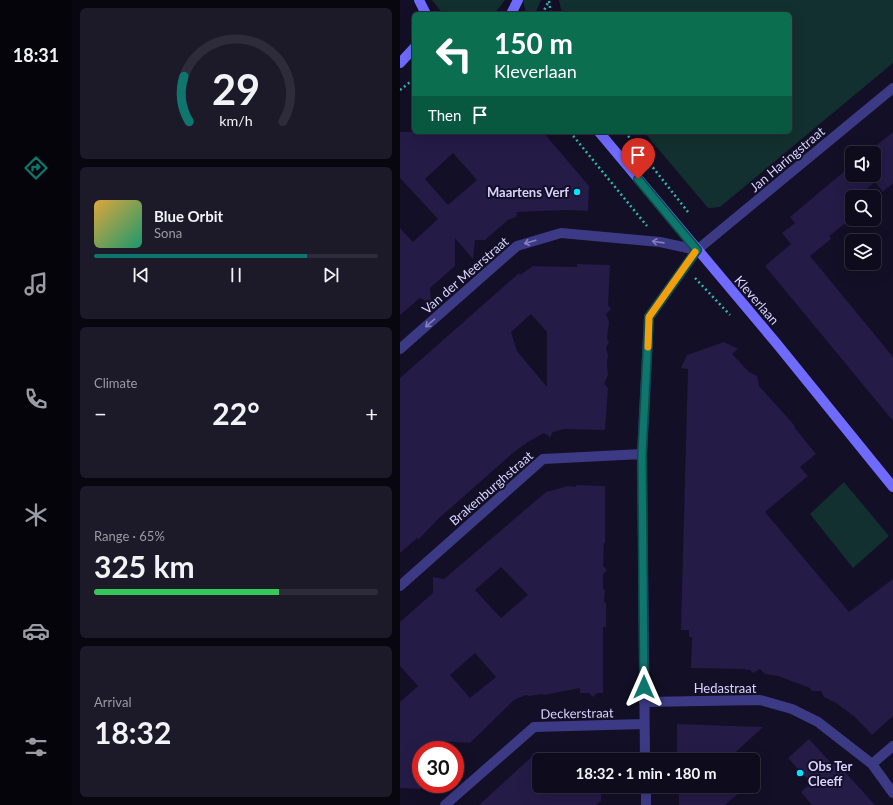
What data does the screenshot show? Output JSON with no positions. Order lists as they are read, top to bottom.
{
  "streets": {
    "main road": ["Kleverlaan"],
    "street": [
      "Jan Haringstraat",
      "Van der Meerstraat",
      "Brakenburghstraat",
      "Hedastraat",
      "Deckerstraat"
    ]
  },
  "crossings": [
    ["Jan Haringstraat", "Van der Meerstraat"],
    ["Jan Haringstraat", "Kleverlaan"],
    ["Jan Haringstraat", "Brakenburghstraat"],
    ["Jan Haringstraat", "Hedastraat"],
    ["Jan Haringstraat", "Deckerstraat"],
    ["Van der Meerstraat", "Kleverlaan"]
  ],
  "one_way": ["Van der Meerstraat"],
  "places": ["Maartens Verf", "Obs Ter Cleeff"],
  "page": {
    "tabs": "18:31",
    "turn": ["150 m", "Kleverlaan"],
    "then": "Then",
    "song": ["Blue Orbit", "Sona"],
    "tile": [
      "Climate",
      ["Range · 65%", "325 km"],
      ["Arrival", "18:32"]
    ],
    "heat": ["−", "22°", "+"],
    "limit": "30",
    "trip": "18:32 · 1 min · 180 m",
    "gauge": ["29", "km/h"]
  }
}
